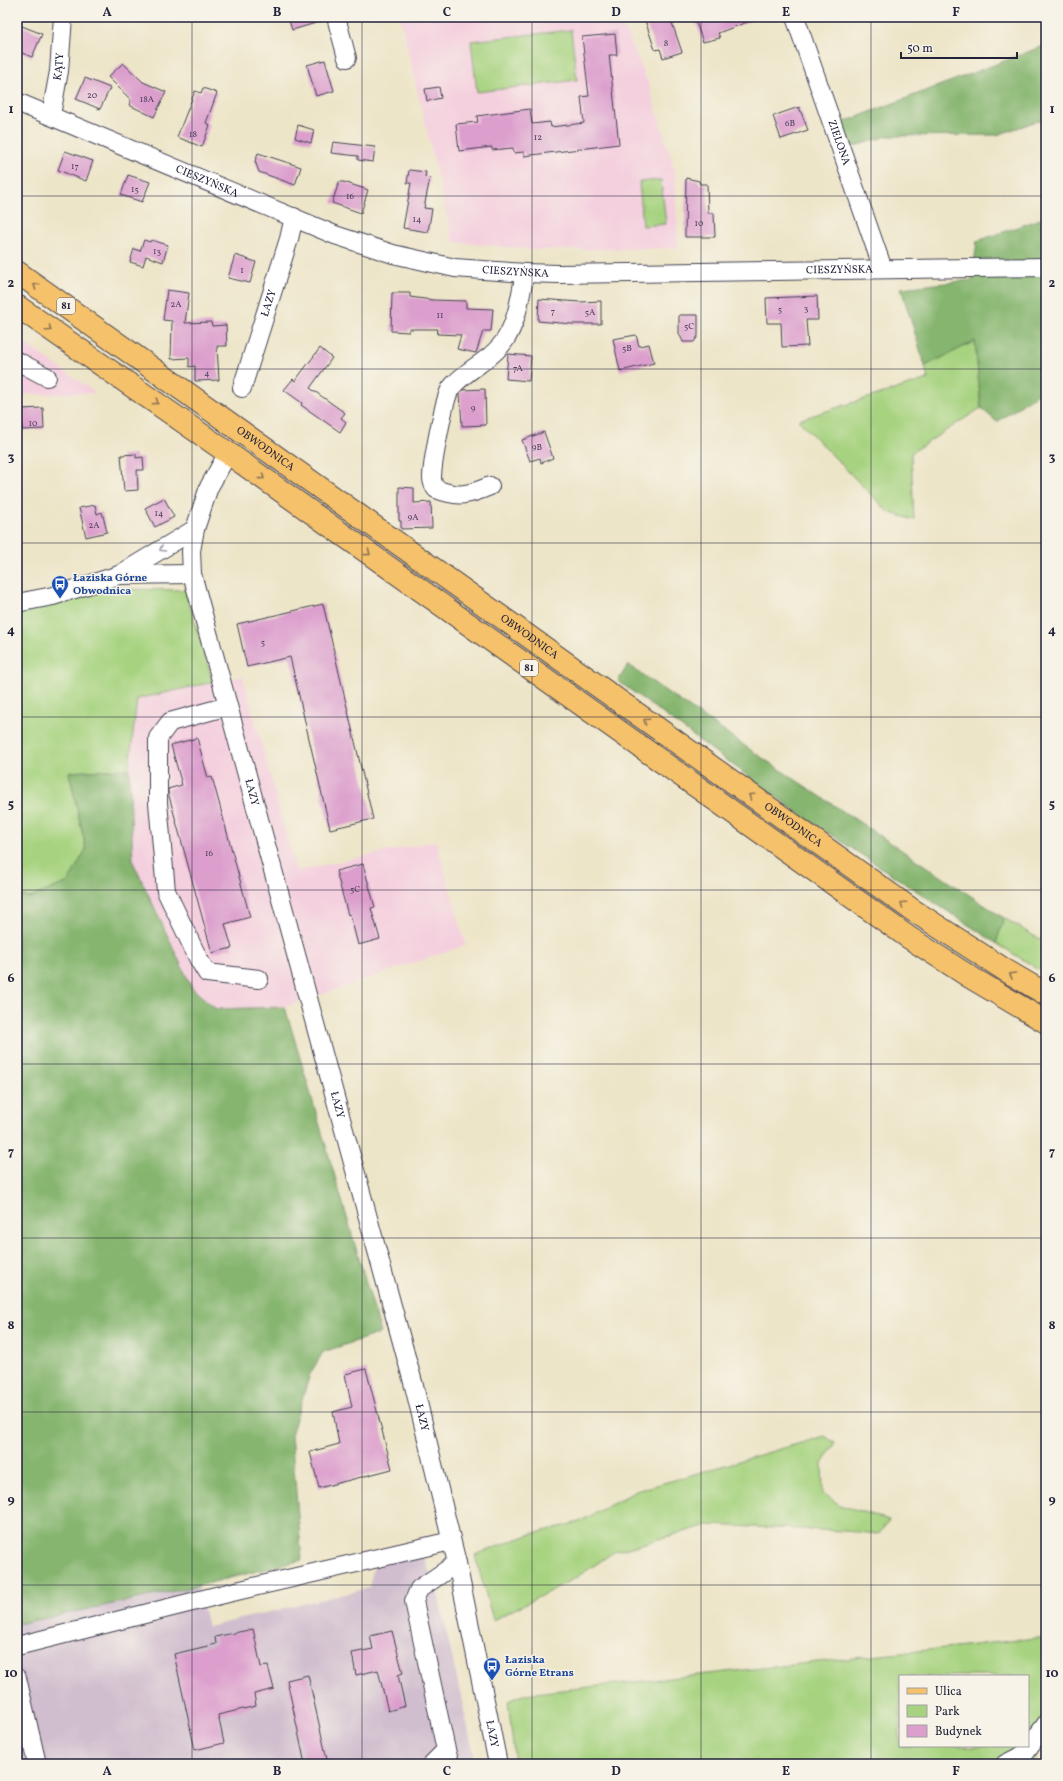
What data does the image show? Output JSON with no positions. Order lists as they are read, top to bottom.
{
  "streets": {
    "main road": ["81", "OBWODNICA"],
    "street": [
      "KĄTY",
      "ZIELONA",
      "CIESZYŃSKA",
      "ŁAZY"
    ]
  },
  "crossings": [
    ["KĄTY", "CIESZYŃSKA"],
    ["ZIELONA", "CIESZYŃSKA"],
    ["CIESZYŃSKA", "ŁAZY"],
    ["ŁAZY", "81"]
  ],
  "places": {
    "bus stop": ["Łaziska Górne Obwodnica", "Łaziska Górne Etrans"]
  },
  "house_numbers": [
    "8",
    "20",
    "18A",
    "6B",
    "18",
    "12",
    "17",
    "15",
    "16",
    "14",
    "10",
    "13",
    "1",
    "2A",
    "3",
    "5",
    "7",
    "5A",
    "11",
    "5C",
    "5B",
    "7A",
    "4",
    "9",
    "10",
    "9B",
    "14",
    "9A",
    "2A",
    "5",
    "16",
    "5C"
  ],
  "legend": ["Ulica", "Park", "Budynek"],
  "scale_bar": "50 m",
  "grid": {
    "columns": [
      "A",
      "B",
      "C",
      "D",
      "E",
      "F"
    ],
    "rows": [
      "1",
      "2",
      "3",
      "4",
      "5",
      "6",
      "7",
      "8",
      "9",
      "10"
    ]
  }
}
